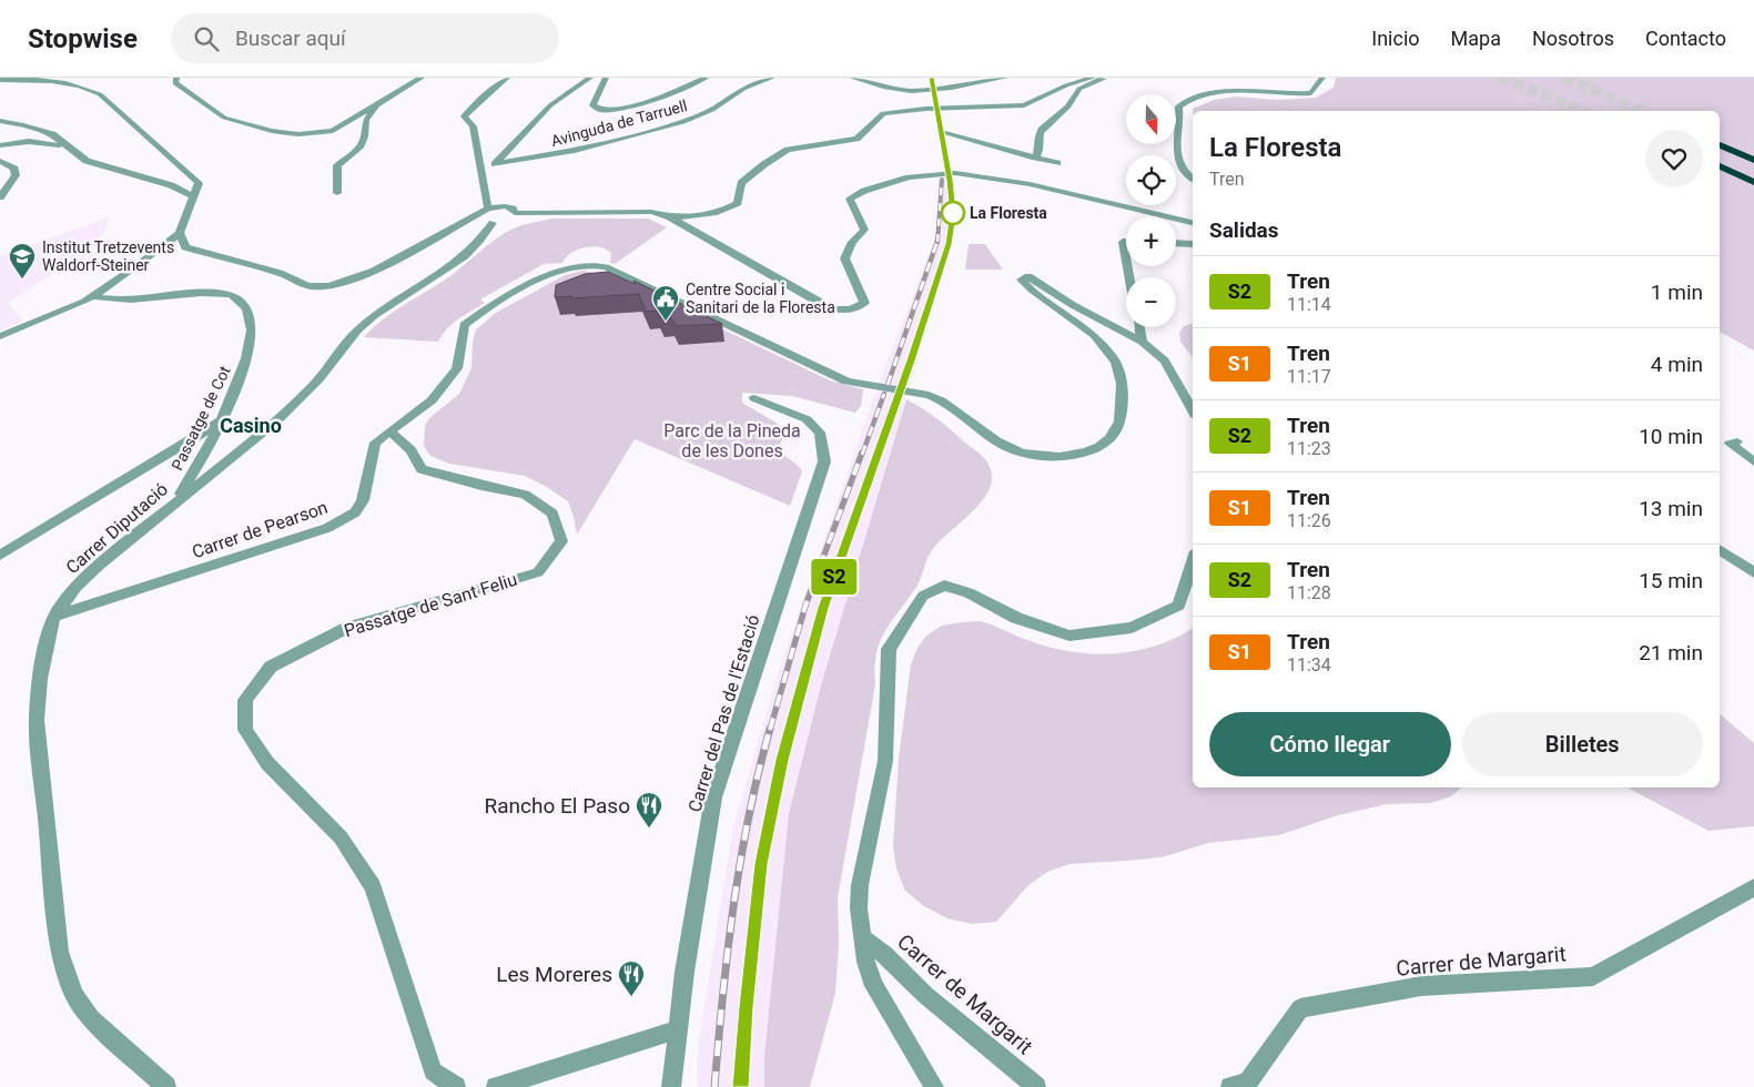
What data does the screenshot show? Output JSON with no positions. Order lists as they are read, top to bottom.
{
  "streets": {
    "street": [
      "Avinguda de Tarruell",
      "Passatge de Cot",
      "Carrer Diputació",
      "Carrer de Pearson",
      "Passatge de Sant Feliu",
      "Carrer del Pas de l'Estació",
      "Carrer de Margarit"
    ]
  },
  "crossings": [
    ["Passatge de Cot", "Carrer Diputació"],
    ["Carrer Diputació", "Carrer de Pearson"],
    ["Carrer de Pearson", "Passatge de Sant Feliu"]
  ],
  "districts": ["Casino"],
  "parks": ["Parc de la Pineda de les Dones"],
  "places": {
    "other": ["La Floresta"],
    "school or university": ["Institut Tretzevents Waldorf-Steiner"],
    "public building": ["Centre Social i Sanitari de la Floresta"],
    "restaurant": ["Rancho El Paso", "Les Moreres"]
  },
  "north": "bottom",
  "page": {
    "header": "Stopwise",
    "search": "Buscar aquí",
    "nav": [
      "Inicio",
      "Mapa",
      "Nosotros",
      "Contacto"
    ],
    "on_map": "S2",
    "map_buttons": ["+", "−"],
    "heading": [
      ["La Floresta", "Tren"],
      "Salidas"
    ],
    "list": [
      {
        "mark": "S2",
        "name": "Tren",
        "note": "11:14",
        "value": "1 min"
      },
      {
        "mark": "S1",
        "name": "Tren",
        "note": "11:17",
        "value": "4 min"
      },
      {
        "mark": "S2",
        "name": "Tren",
        "note": "11:23",
        "value": "10 min"
      },
      {
        "mark": "S1",
        "name": "Tren",
        "note": "11:26",
        "value": "13 min"
      },
      {
        "mark": "S2",
        "name": "Tren",
        "note": "11:28",
        "value": "15 min"
      },
      {
        "mark": "S1",
        "name": "Tren",
        "note": "11:34",
        "value": "21 min"
      }
    ],
    "buttons": ["Cómo llegar", "Billetes"]
  }
}
